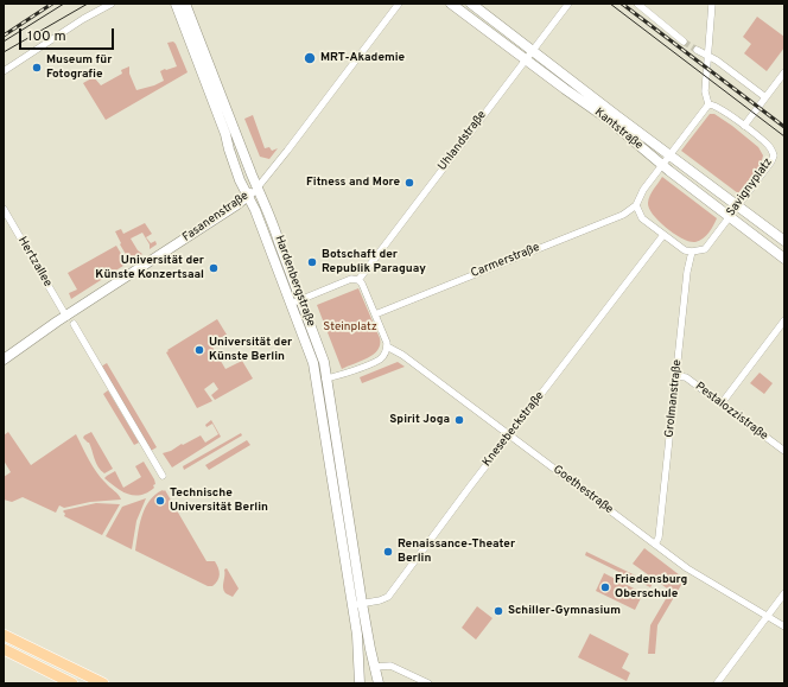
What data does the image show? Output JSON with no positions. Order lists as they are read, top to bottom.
{
  "streets": {
    "main road": ["Kantstraße", "Fasanenstraße", "Hardenbergstraße"],
    "street": [
      "Uhlandstraße",
      "Savignyplatz",
      "Carmerstraße",
      "Hertzallee",
      "Grolmanstraße",
      "Pestalozzistraße",
      "Knesebeckstraße",
      "Goethestraße"
    ]
  },
  "crossings": [
    ["Kantstraße", "Uhlandstraße"],
    ["Kantstraße", "Savignyplatz"],
    ["Savignyplatz", "Grolmanstraße"],
    ["Fasanenstraße", "Hertzallee"],
    ["Fasanenstraße", "Hardenbergstraße"],
    ["Hardenbergstraße", "Knesebeckstraße"],
    ["Grolmanstraße", "Pestalozzistraße"],
    ["Grolmanstraße", "Goethestraße"],
    ["Knesebeckstraße", "Goethestraße"]
  ],
  "parks": ["Steinplatz"],
  "places": [
    "MRT-Akademie",
    "Museum für Fotografie",
    "Fitness and More",
    "Botschaft der Republik Paraguay",
    "Universität der Künste Konzertsaal",
    "Universität der Künste Berlin",
    "Spirit Joga",
    "Technische Universität Berlin",
    "Renaissance-Theater Berlin",
    "Friedensburg Oberschule",
    "Schiller-Gymnasium"
  ],
  "scale_bar": "100 m"
}
